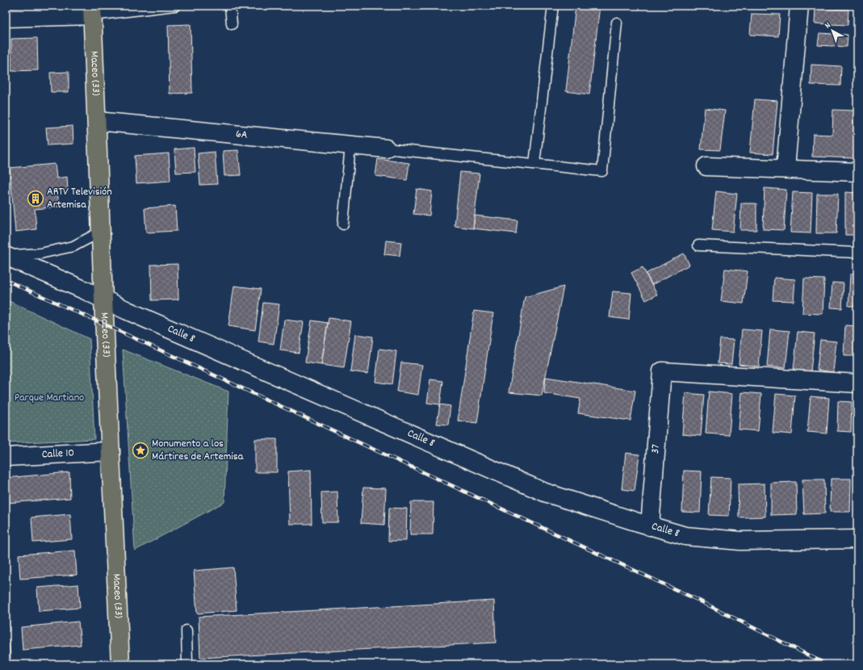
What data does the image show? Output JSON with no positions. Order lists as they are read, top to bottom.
{
  "streets": {
    "main road": ["Maceo (33)"],
    "street": [
      "6A",
      "Calle 8",
      "37",
      "Calle 10"
    ]
  },
  "crossings": [
    ["Maceo (33)", "6A"],
    ["Maceo (33)", "Calle 8"],
    ["Maceo (33)", "Calle 10"],
    ["Calle 8", "37"]
  ],
  "parks": ["Parque Martiano"],
  "places": {
    "building": ["ARTV Televisión Artemisa"],
    "place": ["Monumento a los Mártires de Artemisa"]
  },
  "north": "top left"
}
